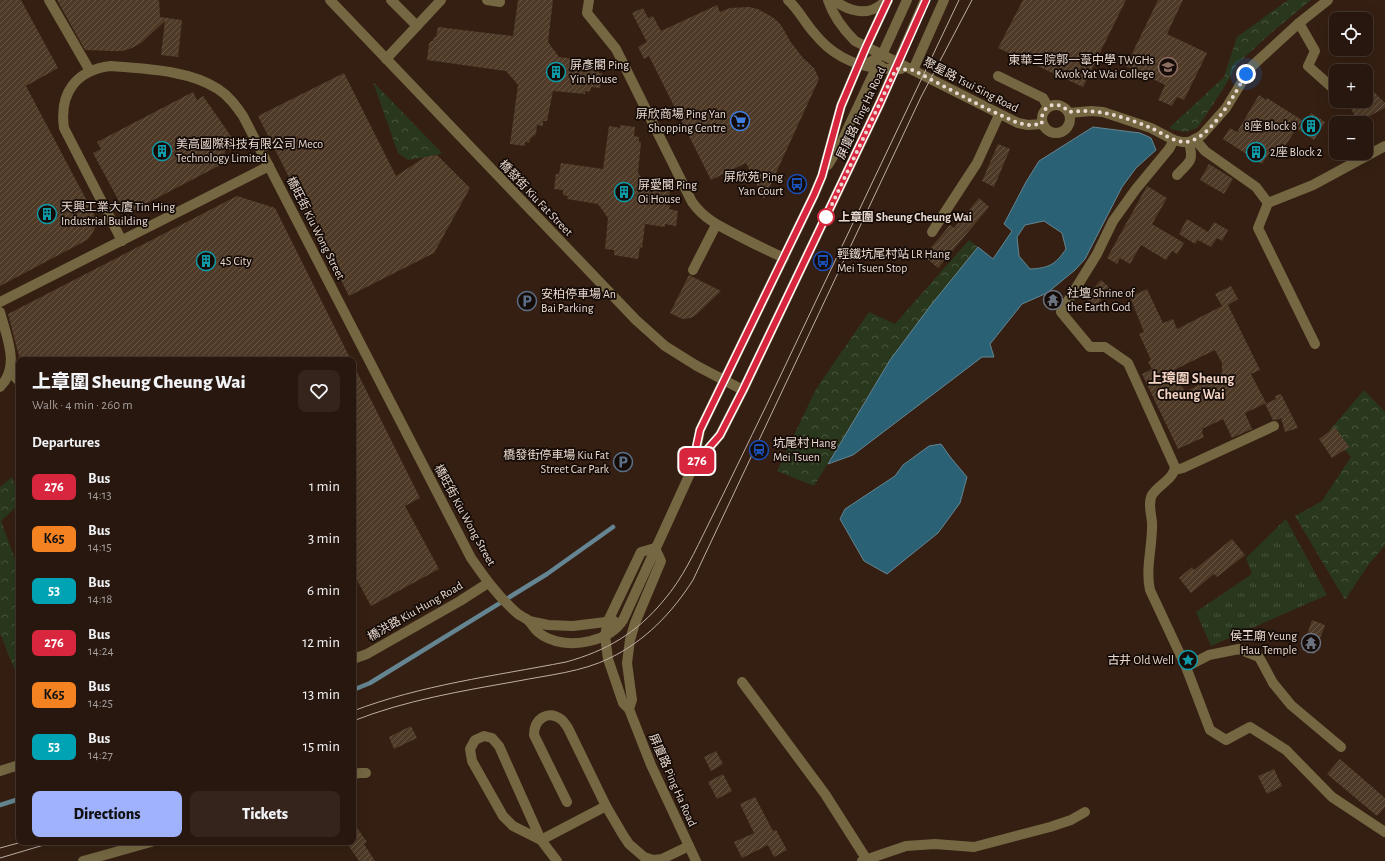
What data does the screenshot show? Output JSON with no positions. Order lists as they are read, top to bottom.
{
  "streets": {
    "street": [
      "聚星路 Tsui Sing Road",
      "屏廈路 Ping Ha Road",
      "橋發街 Kiu Fat Street",
      "橋旺街 Kiu Wong Street",
      "橋洪路 Kiu Hung Road"
    ]
  },
  "crossings": [
    ["聚星路 Tsui Sing Road", "屏廈路 Ping Ha Road"],
    ["屏廈路 Ping Ha Road", "橋發街 Kiu Fat Street"],
    ["屏廈路 Ping Ha Road", "橋旺街 Kiu Wong Street"],
    ["橋旺街 Kiu Wong Street", "橋洪路 Kiu Hung Road"]
  ],
  "districts": ["上璋圍 Sheung Cheung Wai"],
  "places": {
    "school or university": ["東華三院郭一葦中學 TWGHs Kwok Yat Wai College"],
    "building": [
      "屏彥閣 Ping Yin House",
      "8座 Block 8",
      "美高國際科技有限公司 Meco Technology Limited",
      "2座 Block 2",
      "屏愛閣 Ping Oi House",
      "天興工業大廈 Tin Hing Industrial Building",
      "4S City"
    ],
    "supermarket": ["屏欣商場 Ping Yan Shopping Centre"],
    "bus stop": ["屏欣苑 Ping Yan Court", "輕鐵坑尾村站 LR Hang Mei Tsuen Stop"],
    "other": ["上章圍 Sheung Cheung Wai"],
    "temple": ["社壇 Shrine of the Earth God", "侯王廟 Yeung Hau Temple"],
    "parking": ["安柏停車場 An Bai Parking", "橋發街停車場 Kiu Fat Street Car Park"],
    "station": ["坑尾村 Hang Mei Tsuen"],
    "place": ["古井 Old Well"]
  },
  "lines": ["bus line 276"],
  "page": {
    "on_map": "276",
    "map_buttons": ["+", "−"],
    "heading": [
      ["上章圍 Sheung Cheung Wai", "Walk · 4 min · 260 m"],
      "Departures"
    ],
    "list": [
      {
        "mark": "276",
        "name": "Bus",
        "note": "14:13",
        "value": "1 min"
      },
      {
        "mark": "K65",
        "name": "Bus",
        "note": "14:15",
        "value": "3 min"
      },
      {
        "mark": "53",
        "name": "Bus",
        "note": "14:18",
        "value": "6 min"
      },
      {
        "mark": "276",
        "name": "Bus",
        "note": "14:24",
        "value": "12 min"
      },
      {
        "mark": "K65",
        "name": "Bus",
        "note": "14:25",
        "value": "13 min"
      },
      {
        "mark": "53",
        "name": "Bus",
        "note": "14:27",
        "value": "15 min"
      }
    ],
    "buttons": ["Directions", "Tickets"]
  }
}
